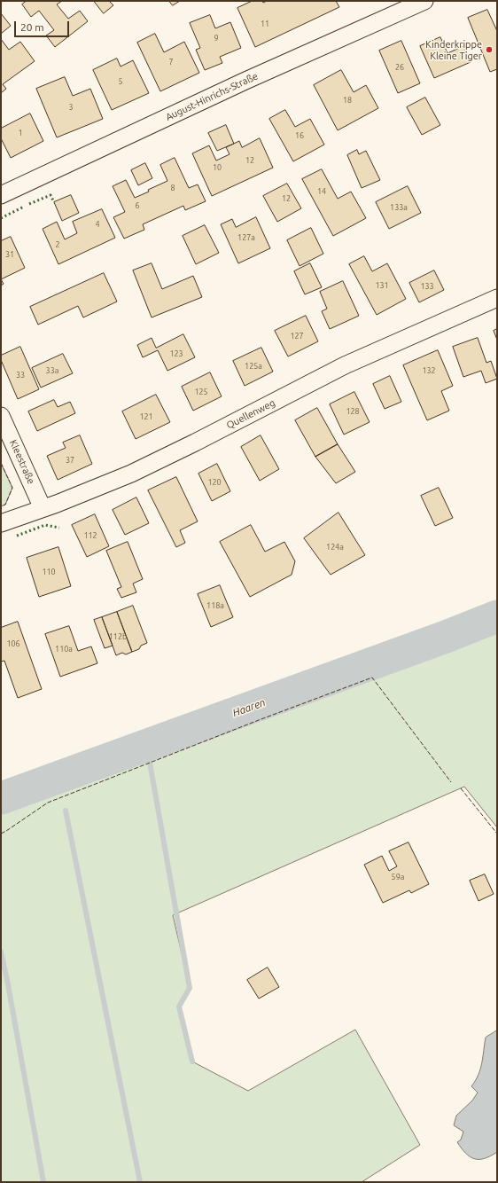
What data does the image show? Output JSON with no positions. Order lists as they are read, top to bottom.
{
  "streets": {
    "street": ["August-Hinrichs-Straße", "Quellenweg", "Kleestraße"]
  },
  "crossings": [
    ["Quellenweg", "Kleestraße"]
  ],
  "water": ["Haaren"],
  "places": ["Kinderkrippe Kleine Tiger"],
  "house_numbers": [
    "11",
    "9",
    "7",
    "26",
    "5",
    "18",
    "3",
    "1",
    "16",
    "12",
    "10",
    "8",
    "14",
    "12",
    "6",
    "133a",
    "4",
    "127a",
    "2",
    "31",
    "131",
    "133",
    "127",
    "123",
    "125a",
    "33a",
    "132",
    "33",
    "125",
    "128",
    "121",
    "37",
    "120",
    "112",
    "124a",
    "110",
    "118a",
    "112b",
    "106",
    "110a",
    "59a"
  ],
  "scale_bar": "20 m"
}
